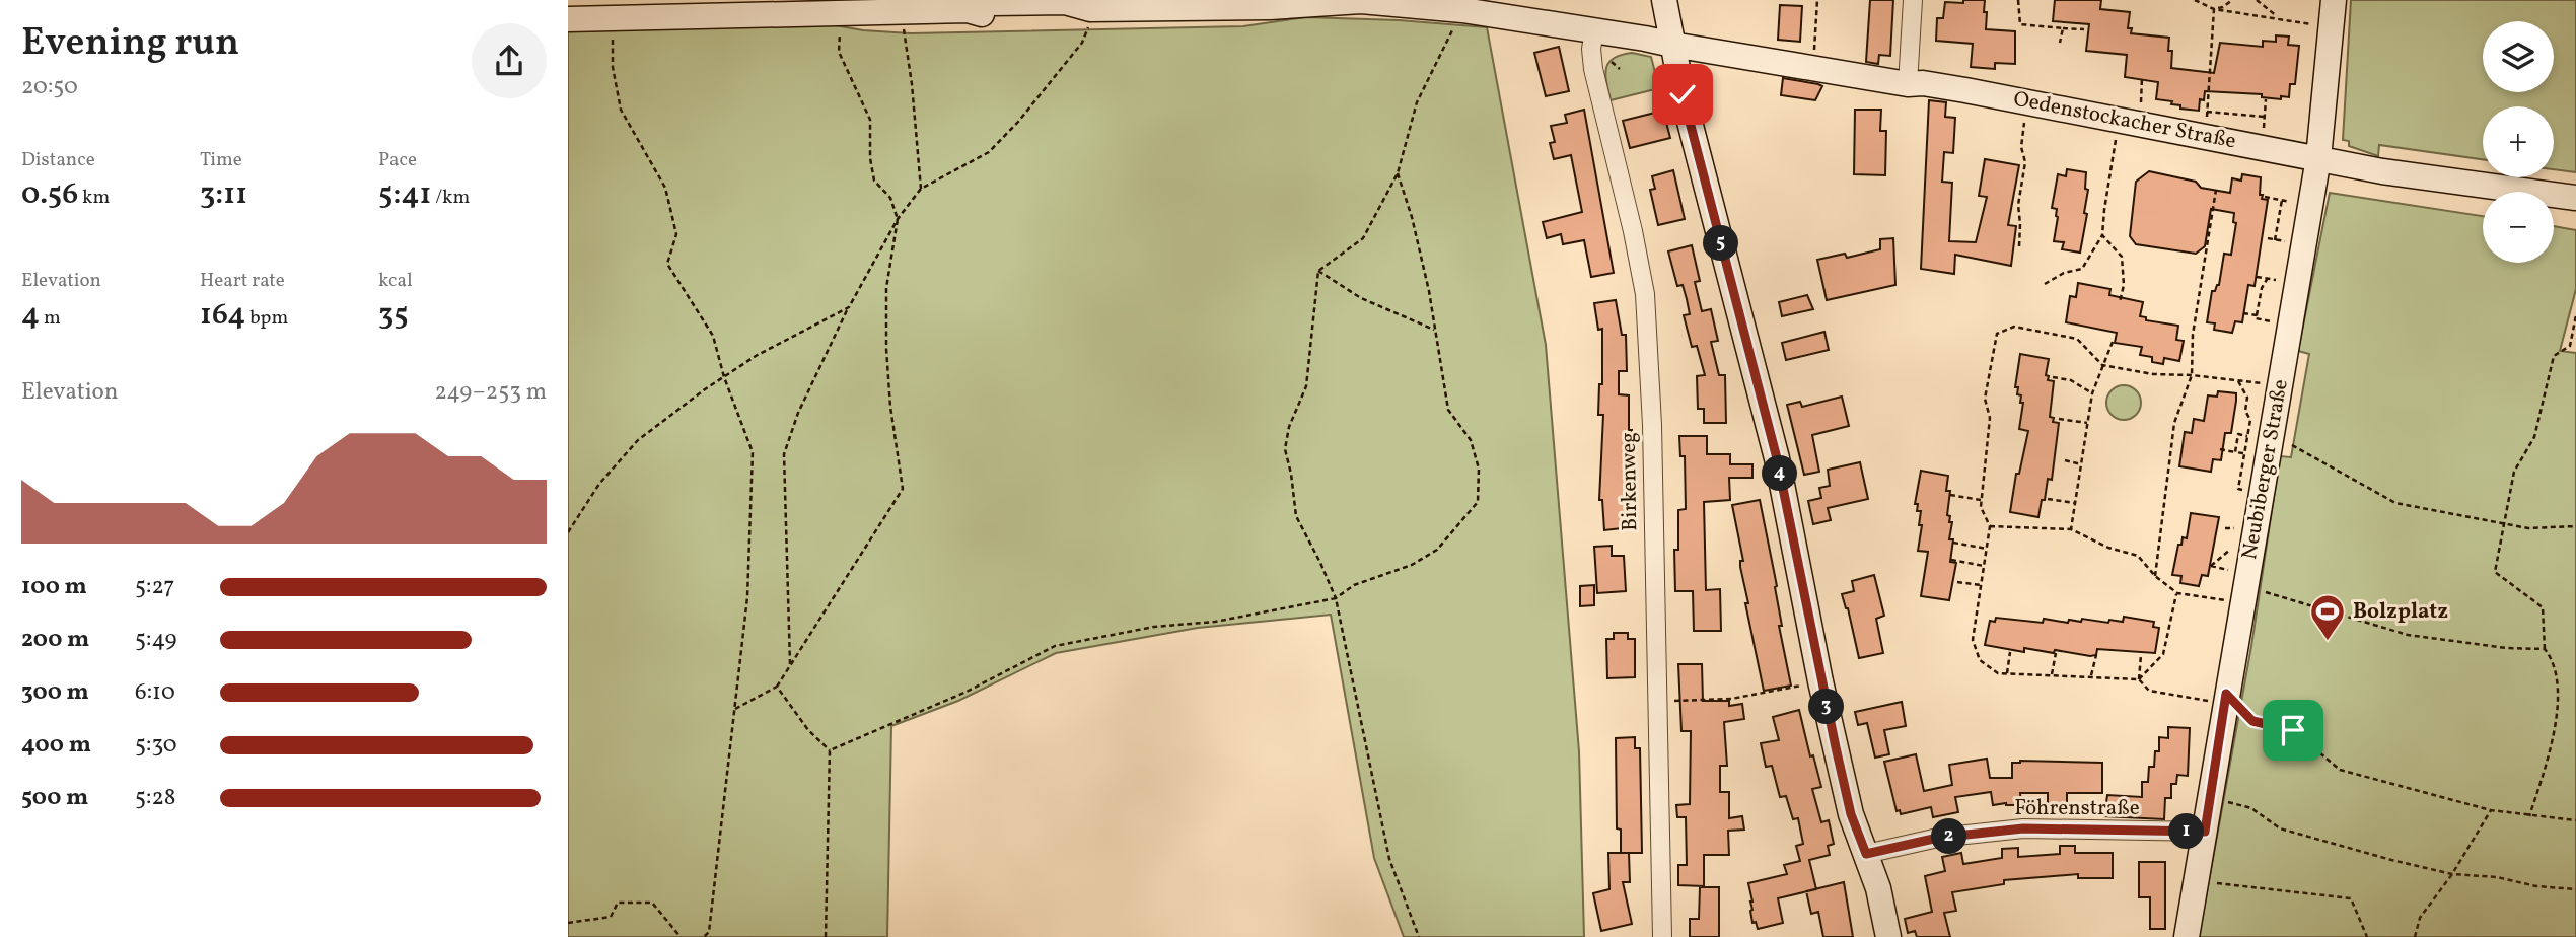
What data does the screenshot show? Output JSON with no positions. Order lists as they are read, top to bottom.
{
  "streets": {
    "street": [
      "Oedenstockacher Straße",
      "Neubiberger Straße",
      "Birkenweg",
      "Föhrenstraße"
    ]
  },
  "crossings": [
    ["Oedenstockacher Straße", "Neubiberger Straße"],
    ["Oedenstockacher Straße", "Birkenweg"],
    ["Neubiberger Straße", "Föhrenstraße"]
  ],
  "places": {
    "sports": ["Bolzplatz"]
  },
  "page": {
    "heading": ["Evening run", "20:50"],
    "map_buttons": ["+", "−"],
    "stats": [
      ["Distance", "0.56 km"],
      ["Time", "3:11"],
      ["Pace", "5:41 /km"],
      ["Elevation", "4 m"],
      ["Heart rate", "164 bpm"],
      ["kcal", "35"]
    ],
    "pins": [
      "5",
      "4",
      "3",
      "1",
      "2"
    ],
    "chart": ["Elevation", "249–253 m"],
    "list": [
      {
        "name": "100 m",
        "note": "5:27"
      },
      {
        "name": "200 m",
        "note": "5:49"
      },
      {
        "name": "300 m",
        "note": "6:10"
      },
      {
        "name": "400 m",
        "note": "5:30"
      },
      {
        "name": "500 m",
        "note": "5:28"
      }
    ]
  }
}
